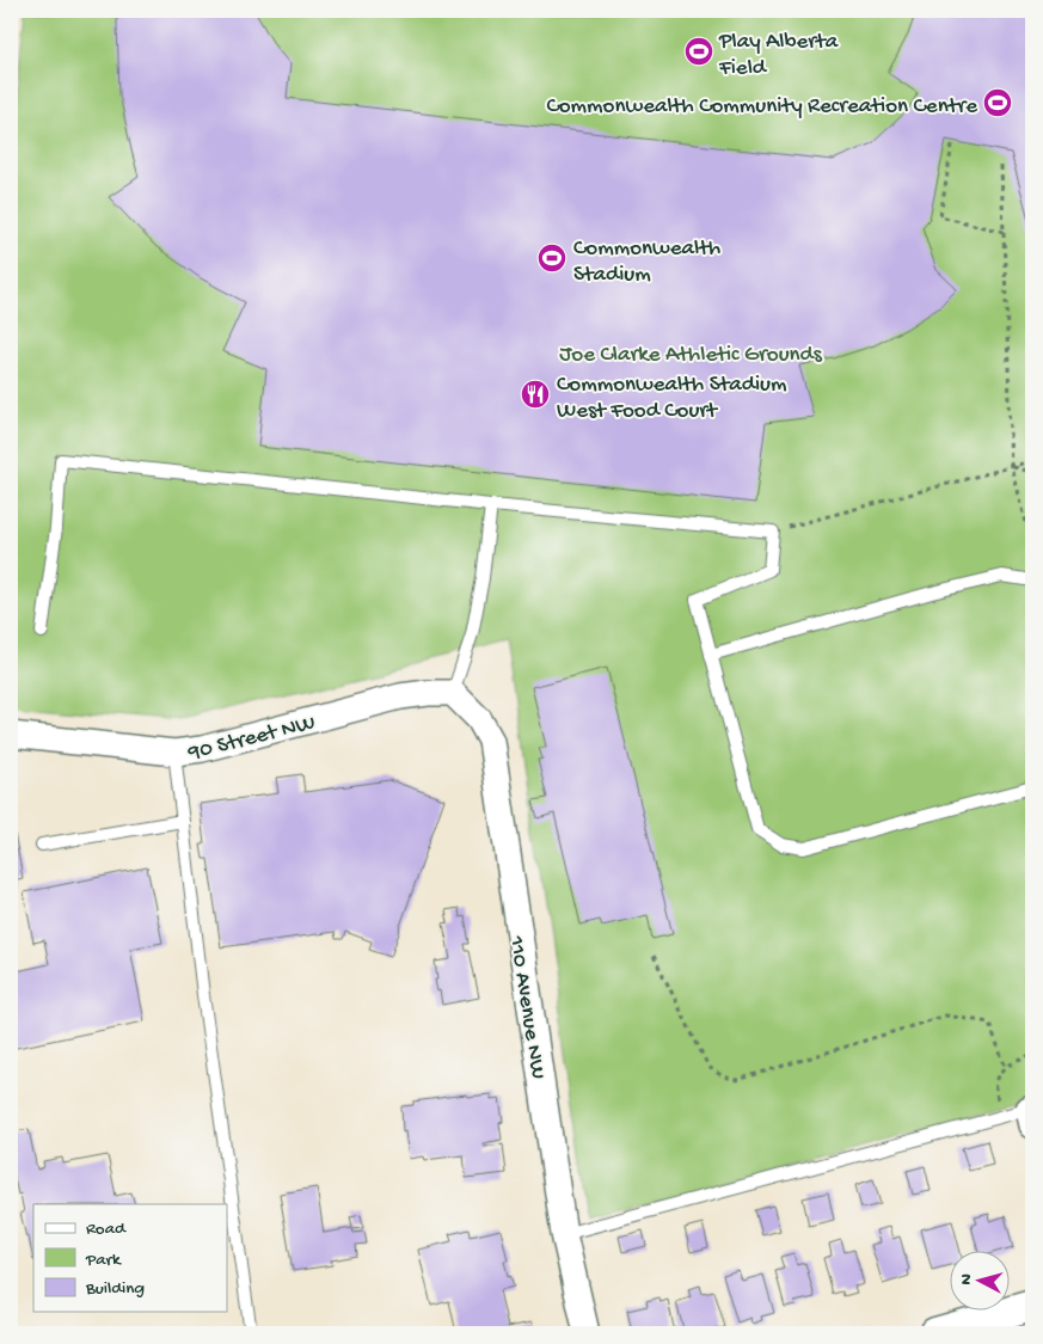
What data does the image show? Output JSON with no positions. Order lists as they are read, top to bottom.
{
  "streets": {
    "street": ["90 Street NW", "110 Avenue NW"]
  },
  "crossings": [
    ["90 Street NW", "110 Avenue NW"]
  ],
  "parks": ["Joe Clarke Athletic Grounds"],
  "places": {
    "sports": ["Play Alberta Field", "Commonwealth Community Recreation Centre", "Commonwealth Stadium"],
    "restaurant": ["Commonwealth Stadium West Food Court"]
  },
  "legend": ["Road", "Park", "Building"],
  "north": "left"
}
